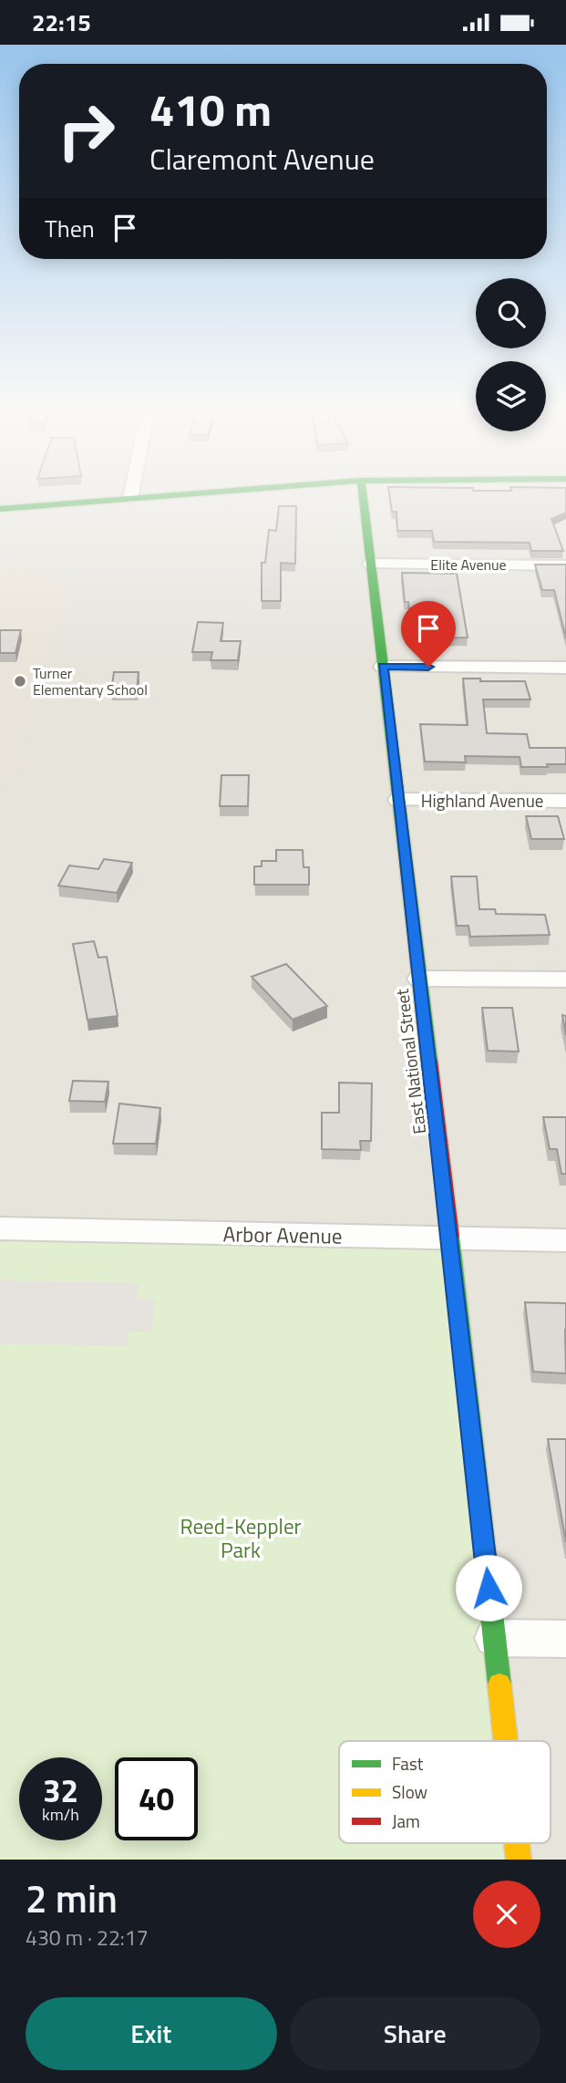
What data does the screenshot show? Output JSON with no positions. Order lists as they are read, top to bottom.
{
  "streets": {
    "street": [
      "Elite Avenue",
      "Highland Avenue",
      "East National Street",
      "Arbor Avenue"
    ]
  },
  "crossings": [
    ["Elite Avenue", "East National Street"],
    ["Highland Avenue", "East National Street"],
    ["East National Street", "Arbor Avenue"]
  ],
  "parks": ["Reed-Keppler Park"],
  "places": ["Turner Elementary School"],
  "legend": ["Fast", "Slow", "Jam"],
  "page": {
    "status": "22:15",
    "turn": ["410 m", "Claremont Avenue"],
    "then": "Then",
    "speed": "32 km/h",
    "limit": "40",
    "heading": ["2 min", "430 m · 22:17"],
    "buttons": ["Exit", "Share"]
  }
}
